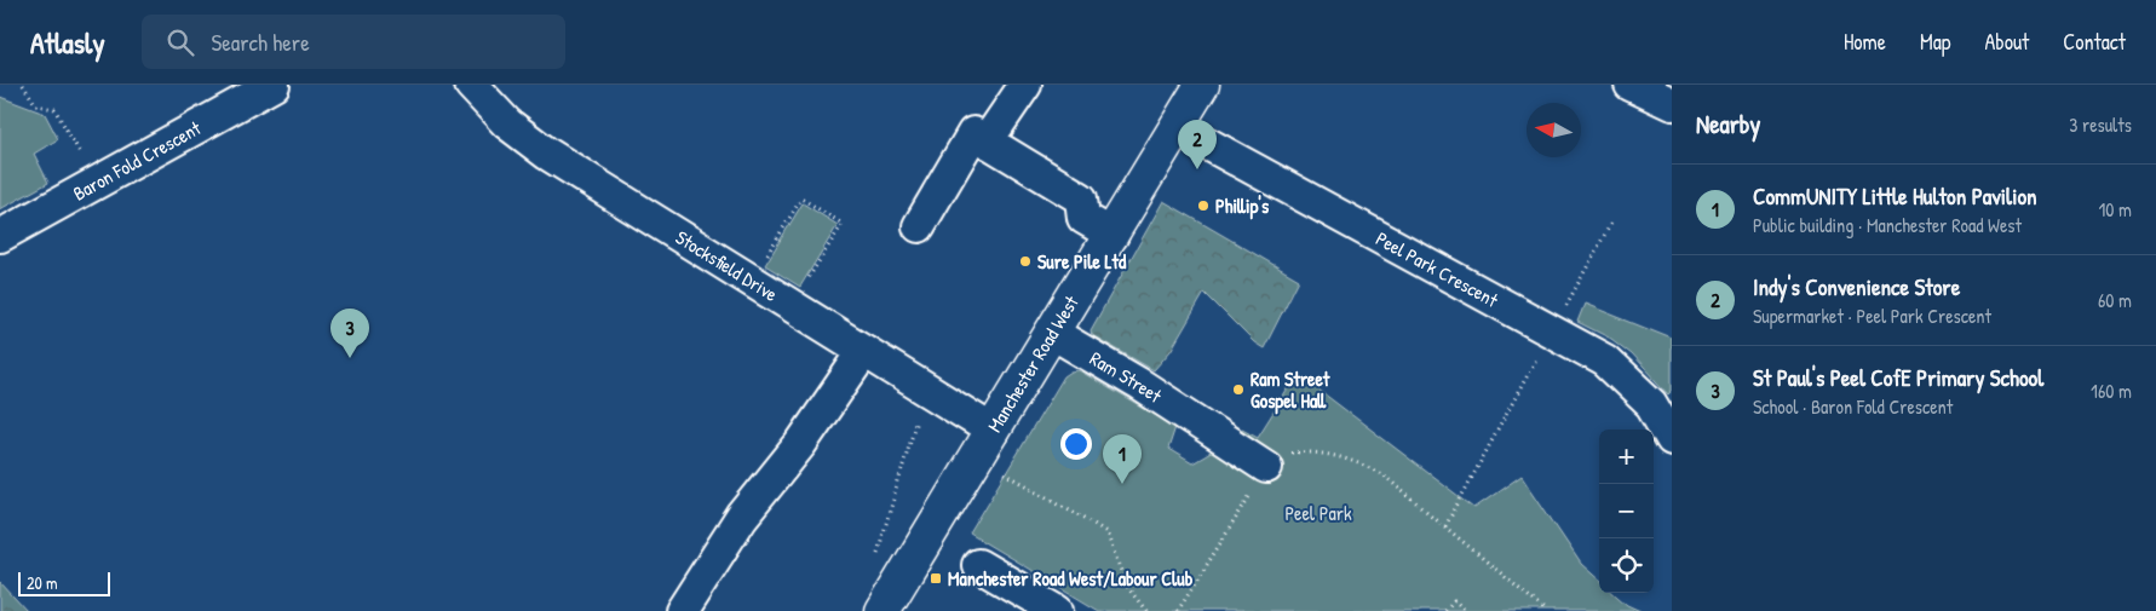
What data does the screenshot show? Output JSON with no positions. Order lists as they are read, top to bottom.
{
  "streets": {
    "main road": ["Manchester Road West"],
    "street": [
      "Baron Fold Crescent",
      "Stocksfield Drive",
      "Peel Park Crescent",
      "Ram Street"
    ]
  },
  "crossings": [
    ["Stocksfield Drive", "Manchester Road West"],
    ["Peel Park Crescent", "Manchester Road West"],
    ["Manchester Road West", "Ram Street"]
  ],
  "parks": ["Peel Park"],
  "places": {
    "other": ["Phillip's", "Sure Pile Ltd", "Ram Street Gospel Hall"],
    "transit": ["Manchester Road West/Labour Club"]
  },
  "scale_bar": "20 m",
  "north": "left",
  "page": {
    "header": "Atlasly",
    "search": "Search here",
    "nav": [
      "Home",
      "Map",
      "About",
      "Contact"
    ],
    "heading": ["Nearby", "3 results"],
    "pins": ["2", "3", "1"],
    "list": [
      {
        "mark": "1",
        "name": "CommUNITY Little Hulton Pavilion",
        "note": "Public building · Manchester Road West",
        "value": "10 m"
      },
      {
        "mark": "2",
        "name": "Indy's Convenience Store",
        "note": "Supermarket · Peel Park Crescent",
        "value": "60 m"
      },
      {
        "mark": "3",
        "name": "St Paul's Peel CofE Primary School",
        "note": "School · Baron Fold Crescent",
        "value": "160 m"
      }
    ],
    "map_buttons": ["+", "−"],
    "scale": "20 m"
  }
}
